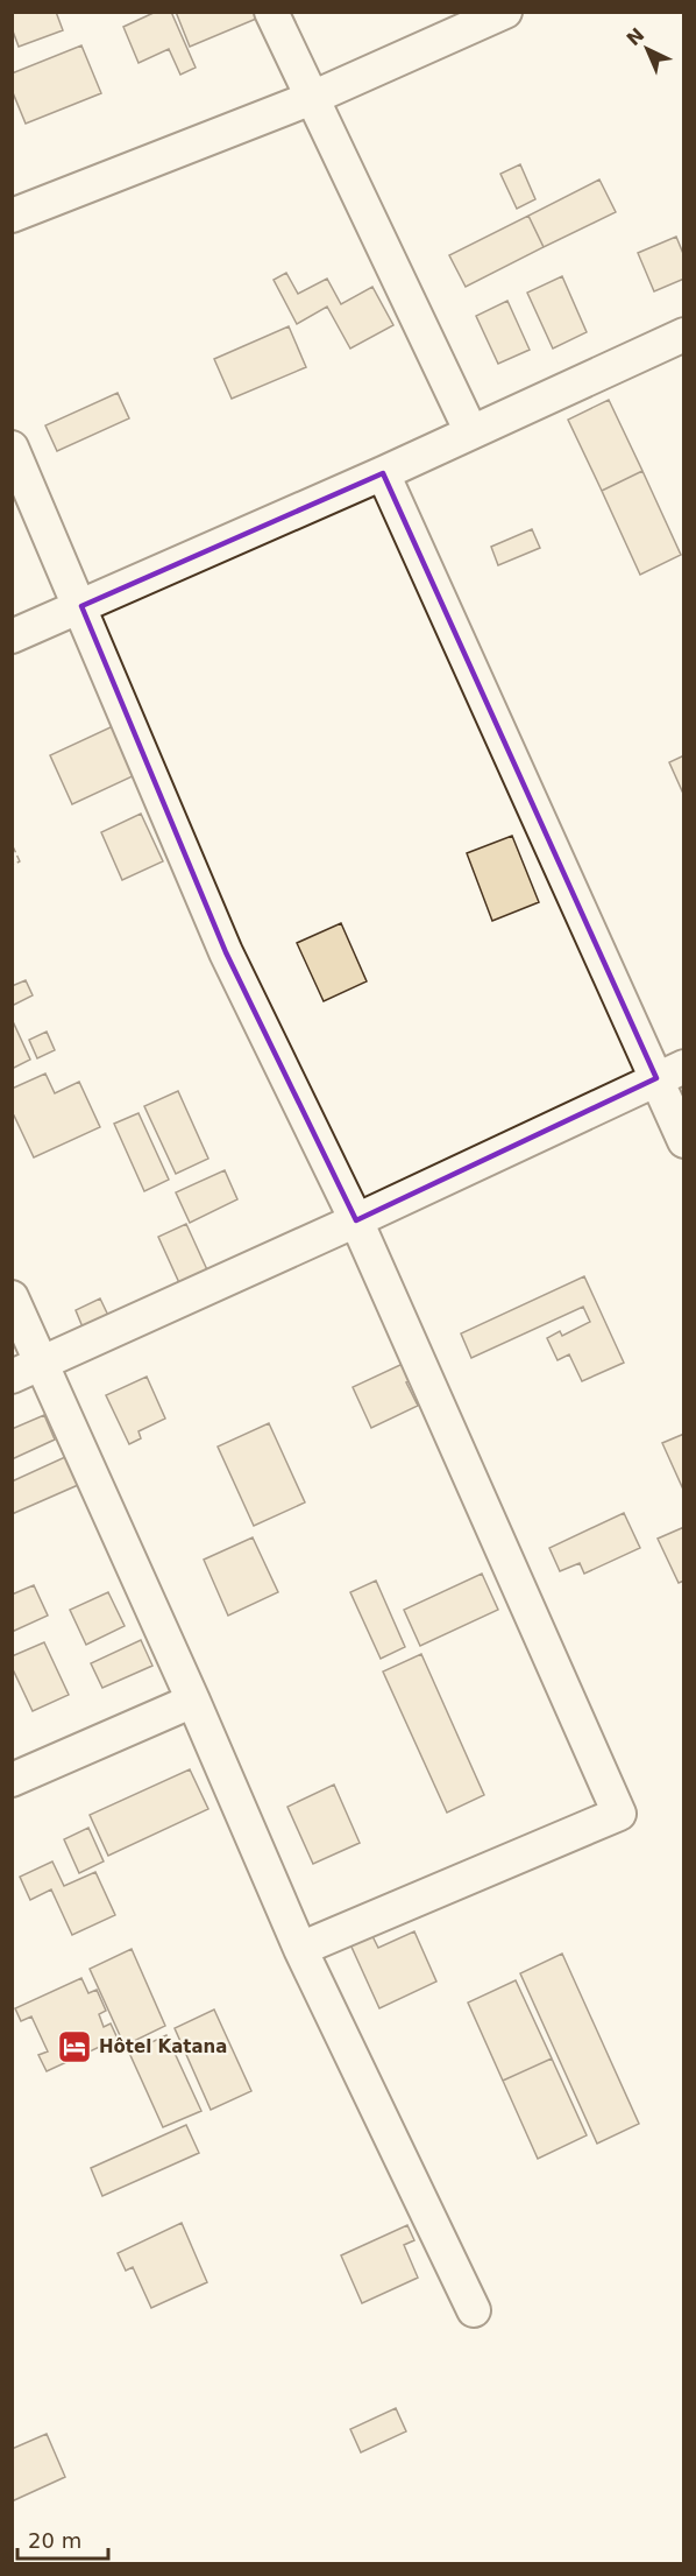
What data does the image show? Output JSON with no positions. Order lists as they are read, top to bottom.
{
  "places": {
    "hotel": ["Hôtel Katana"]
  },
  "scale_bar": "20 m",
  "north": "top left"
}
